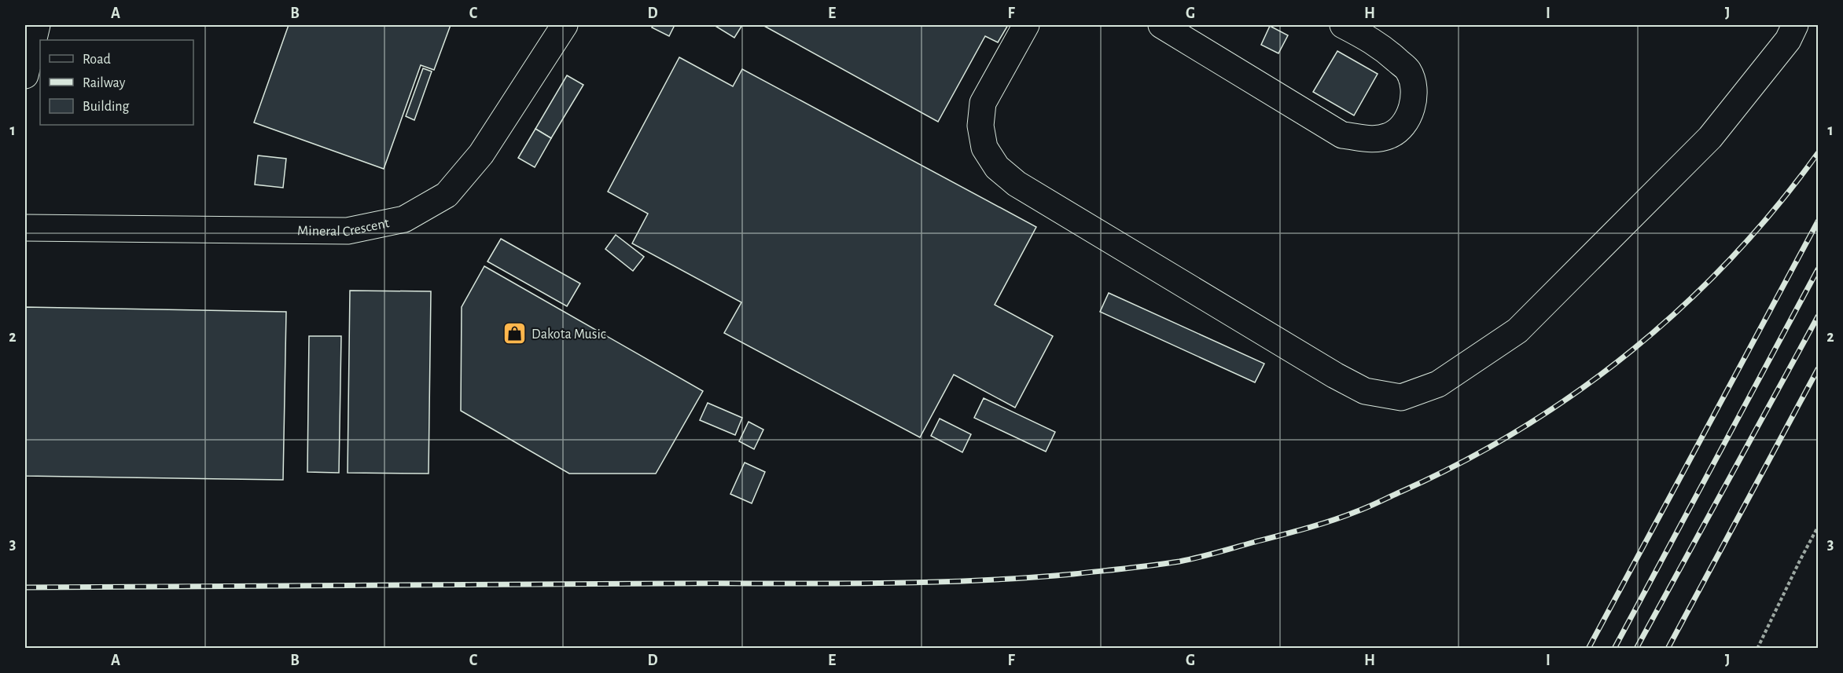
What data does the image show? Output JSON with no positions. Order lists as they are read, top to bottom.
{
  "streets": {
    "street": ["Mineral Crescent"]
  },
  "places": {
    "shop": ["Dakota Music"]
  },
  "legend": ["Road", "Railway", "Building"],
  "grid": {
    "columns": [
      "A",
      "B",
      "C",
      "D",
      "E",
      "F",
      "G",
      "H",
      "I",
      "J"
    ],
    "rows": ["1", "2", "3"]
  }
}
